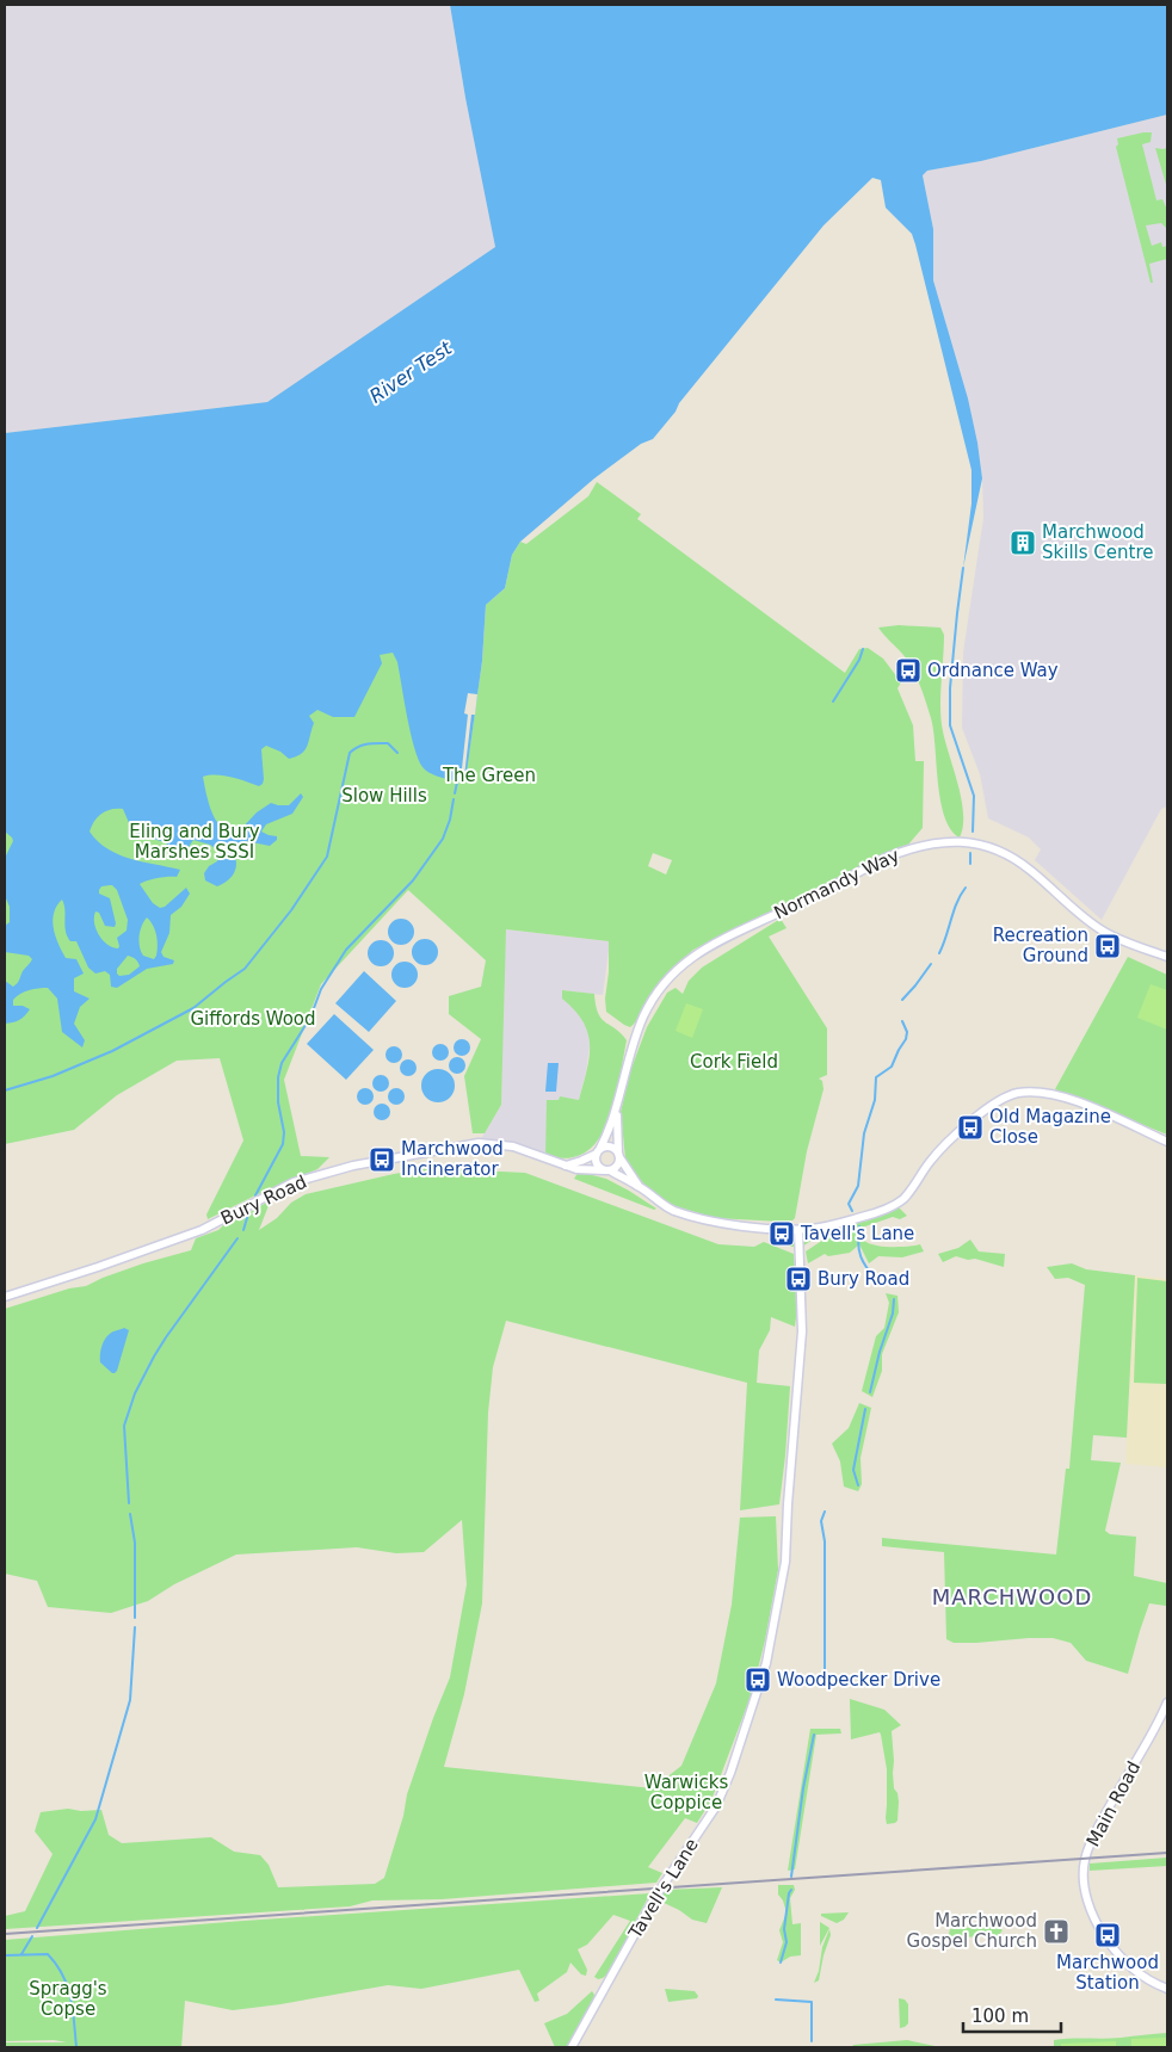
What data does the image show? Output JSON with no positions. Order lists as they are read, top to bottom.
{
  "streets": {
    "street": [
      "Normandy Way",
      "Bury Road",
      "Main Road",
      "Tavell's Lane"
    ]
  },
  "crossings": [
    ["Normandy Way", "Bury Road"]
  ],
  "districts": ["MARCHWOOD"],
  "water": ["River Test"],
  "parks": [
    "The Green",
    "Slow Hills",
    "Eling and Bury Marshes SSSI",
    "Giffords Wood",
    "Cork Field",
    "Warwicks Coppice",
    "Spragg's Copse"
  ],
  "places": {
    "building": ["Marchwood Skills Centre"],
    "bus stop": [
      "Ordnance Way",
      "Recreation Ground",
      "Old Magazine Close",
      "Marchwood Incinerator",
      "Tavell's Lane",
      "Bury Road",
      "Woodpecker Drive",
      "Marchwood Station"
    ],
    "church": ["Marchwood Gospel Church"]
  },
  "scale_bar": "100 m"
}
